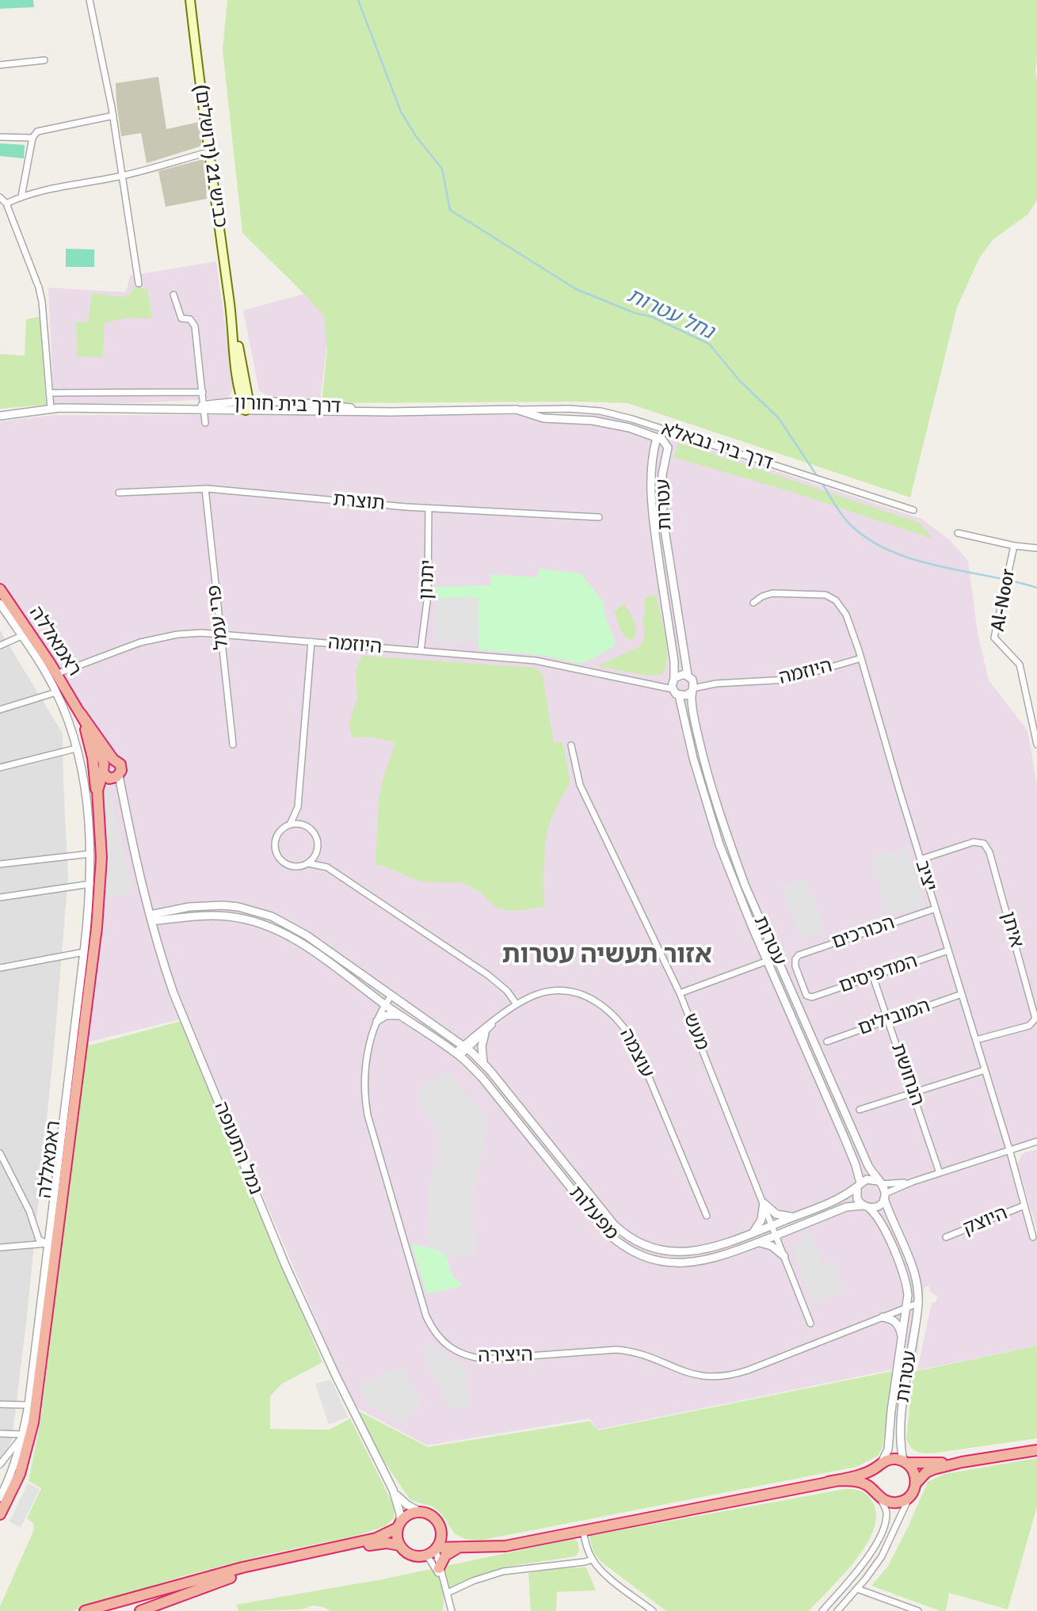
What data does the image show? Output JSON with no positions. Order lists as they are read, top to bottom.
{
  "streets": {
    "highway": ["ראמאללה"],
    "main road": ["כביש 21 (ירושלים)"],
    "street": [
      "דרך בית חורון",
      "דרך ביר נבאלא",
      "תוצרת",
      "עטרות",
      "יתרון",
      "Al-Noor",
      "פרי עמל",
      "היוזמה",
      "יציב",
      "איתן",
      "הכורכים",
      "המדפיסים",
      "המובילים",
      "מעש",
      "עוצמה",
      "הנחושת",
      "נמל התעופה",
      "מפעלות",
      "היוצק",
      "היצירה"
    ]
  },
  "crossings": [
    ["כביש 21 (ירושלים)", "דרך בית חורון"],
    ["דרך בית חורון", "דרך ביר נבאלא"],
    ["תוצרת", "יתרון"],
    ["תוצרת", "פרי עמל"],
    ["עטרות", "היוזמה"],
    ["עטרות", "מפעלות"],
    ["עטרות", "היצירה"],
    ["יתרון", "היוזמה"],
    ["פרי עמל", "היוזמה"],
    ["ראמאללה", "היוזמה"],
    ["ראמאללה", "נמל התעופה"],
    ["היוזמה", "יציב"],
    ["יציב", "איתן"],
    ["יציב", "הכורכים"],
    ["יציב", "המדפיסים"],
    ["יציב", "המובילים"],
    ["יציב", "היוצק"],
    ["הכורכים", "המדפיסים"],
    ["המדפיסים", "הנחושת"],
    ["המובילים", "הנחושת"],
    ["מעש", "מפעלות"],
    ["עוצמה", "מפעלות"],
    ["נמל התעופה", "מפעלות"],
    ["מפעלות", "היצירה"]
  ],
  "districts": ["אזור תעשיה עטרות"],
  "water": ["נחל עטרות"]
}
